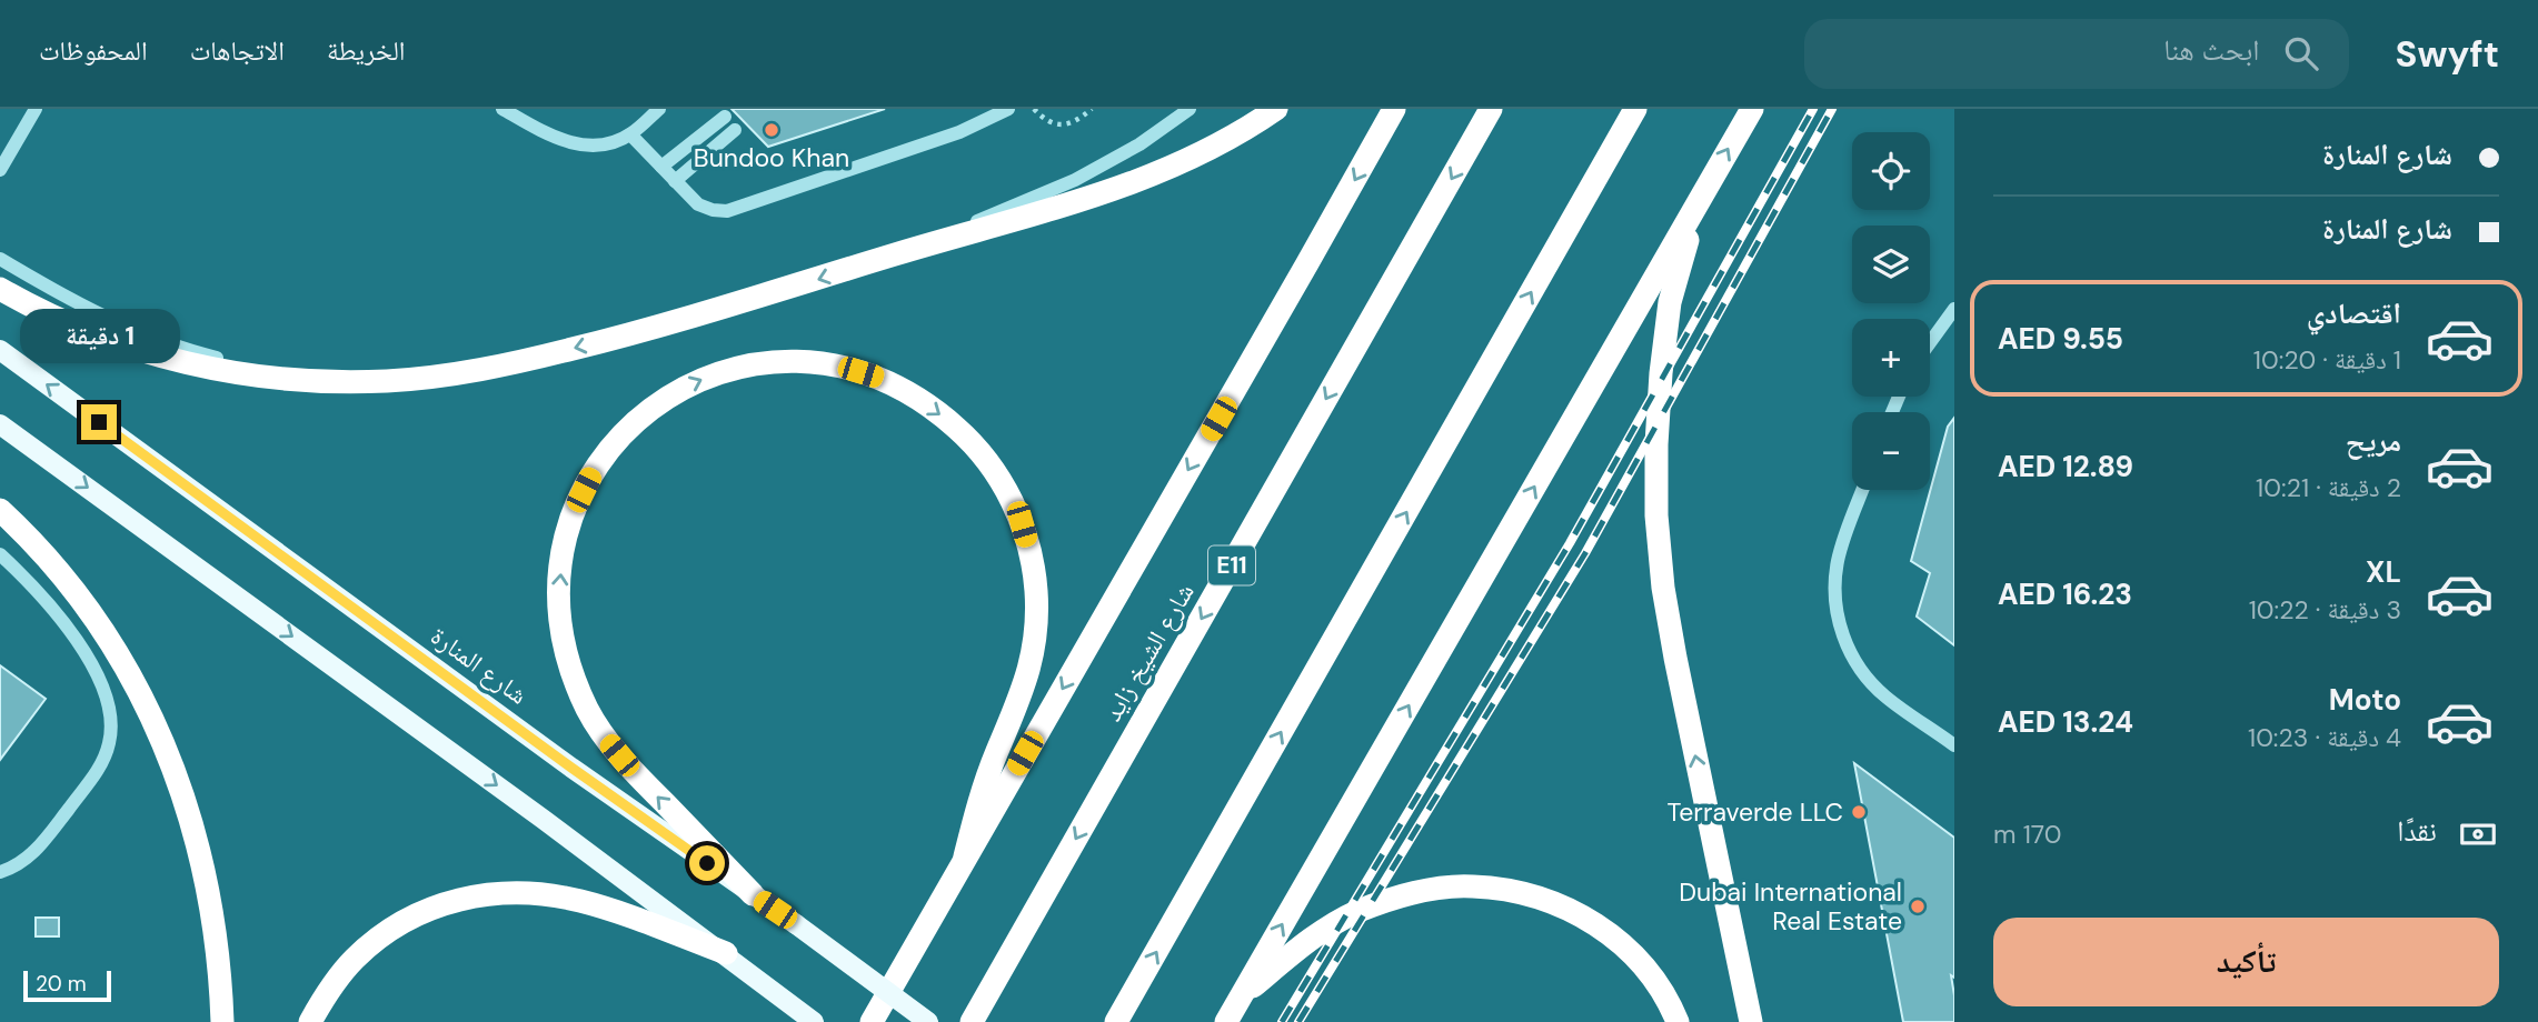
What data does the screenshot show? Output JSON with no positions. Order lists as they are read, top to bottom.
{
  "streets": {
    "highway": ["E11", "شارع الشيخ زايد"],
    "main road": ["شارع المنارة"]
  },
  "places": ["Bundoo Khan", "Terraverde LLC", "Dubai International Real Estate"],
  "scale_bar": "20 m",
  "page": {
    "header": "Swyft",
    "search": "ابحث هنا",
    "nav": ["الخريطة", "الاتجاهات", "المحفوظات"],
    "banner": ["شارع المنارة", "شارع المنارة"],
    "map_buttons": ["+", "−"],
    "list": [
      {
        "name": "اقتصادي",
        "note": "1 دقيقة · 10:20",
        "value": "AED 9.55"
      },
      {
        "name": "مريح",
        "note": "2 دقيقة · 10:21",
        "value": "AED 12.89"
      },
      {
        "name": "XL",
        "note": "3 دقيقة · 10:22",
        "value": "AED 16.23"
      },
      {
        "name": "Moto",
        "note": "4 دقيقة · 10:23",
        "value": "AED 13.24"
      }
    ],
    "bubble": "1 دقيقة",
    "pay": ["نقدًا", "170 m"],
    "buttons": "تأكيد",
    "scale": "20 m"
  }
}
